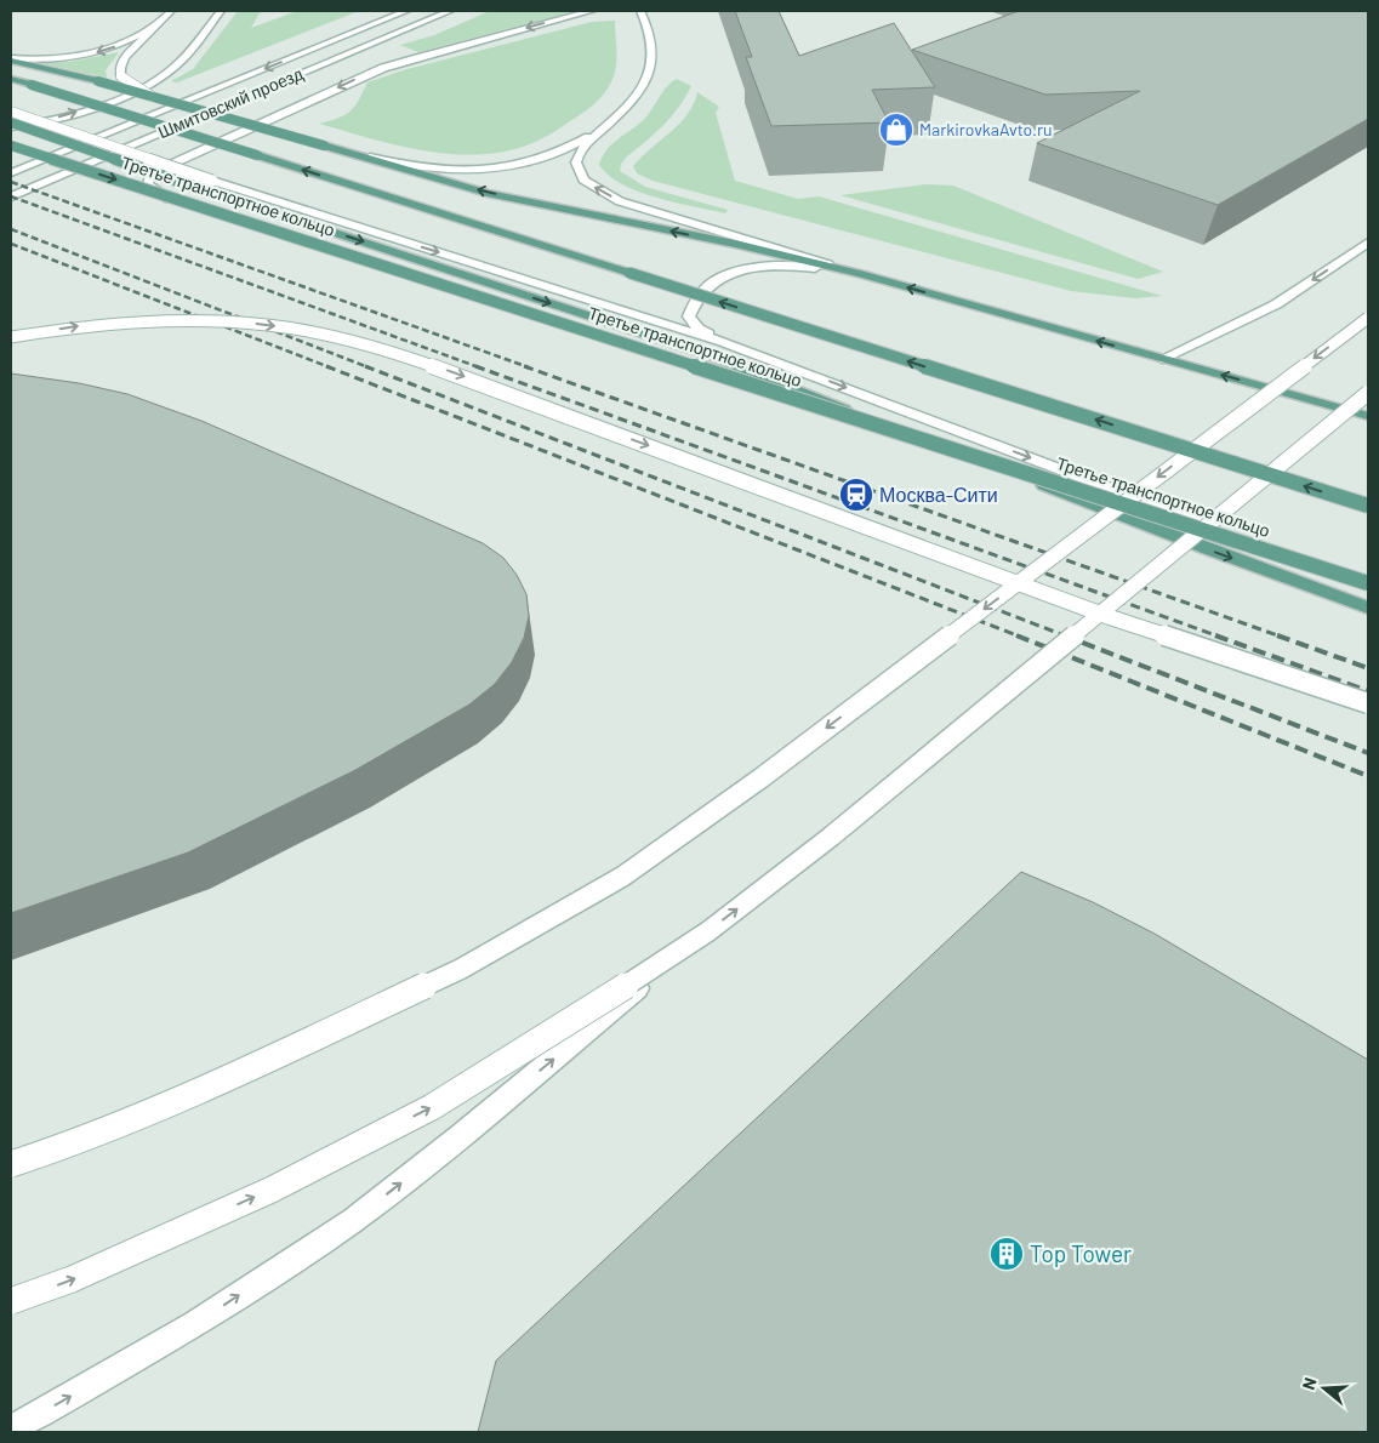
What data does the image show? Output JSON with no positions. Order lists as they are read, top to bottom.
{
  "streets": {
    "main road": ["Шмитовский проезд", "Третье транспортное кольцо"]
  },
  "places": {
    "shop": ["MarkirovkaAvto.ru"],
    "station": ["Москва-Сити"],
    "building": ["Top Tower"]
  },
  "north": "left"
}
